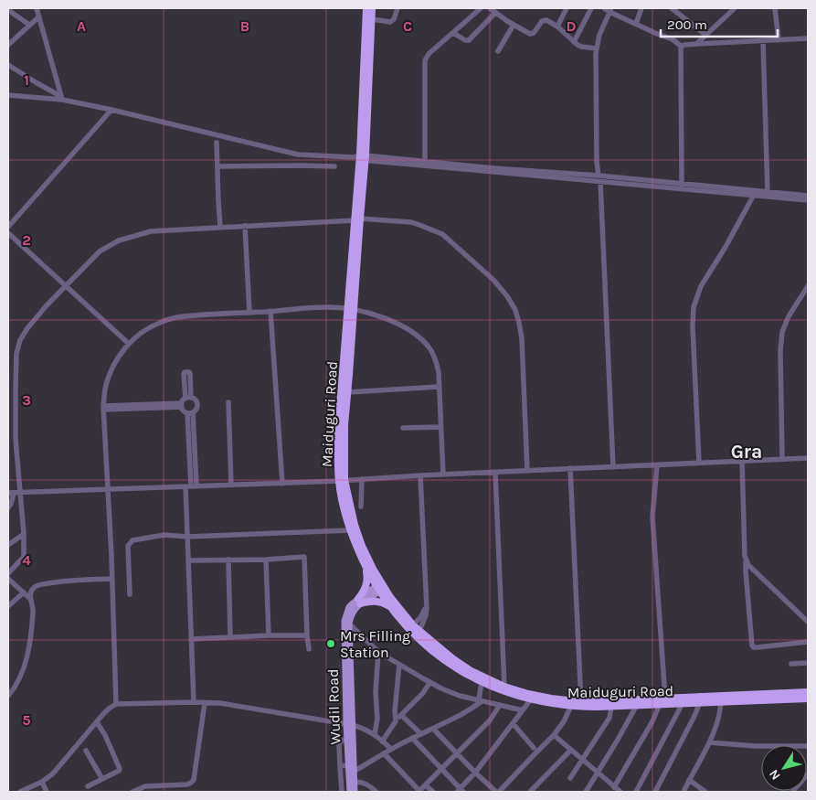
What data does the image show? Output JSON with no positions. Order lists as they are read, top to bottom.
{
  "streets": {
    "highway": ["Maiduguri Road"],
    "main road": ["Wudil Road"]
  },
  "crossings": [
    ["Maiduguri Road", "Wudil Road"]
  ],
  "districts": ["Gra"],
  "places": ["Mrs Filling Station"],
  "scale_bar": "200 m",
  "north": "bottom left",
  "grid": {
    "columns": [
      "A",
      "B",
      "C",
      "D"
    ],
    "rows": [
      "1",
      "2",
      "3",
      "4",
      "5"
    ]
  }
}
